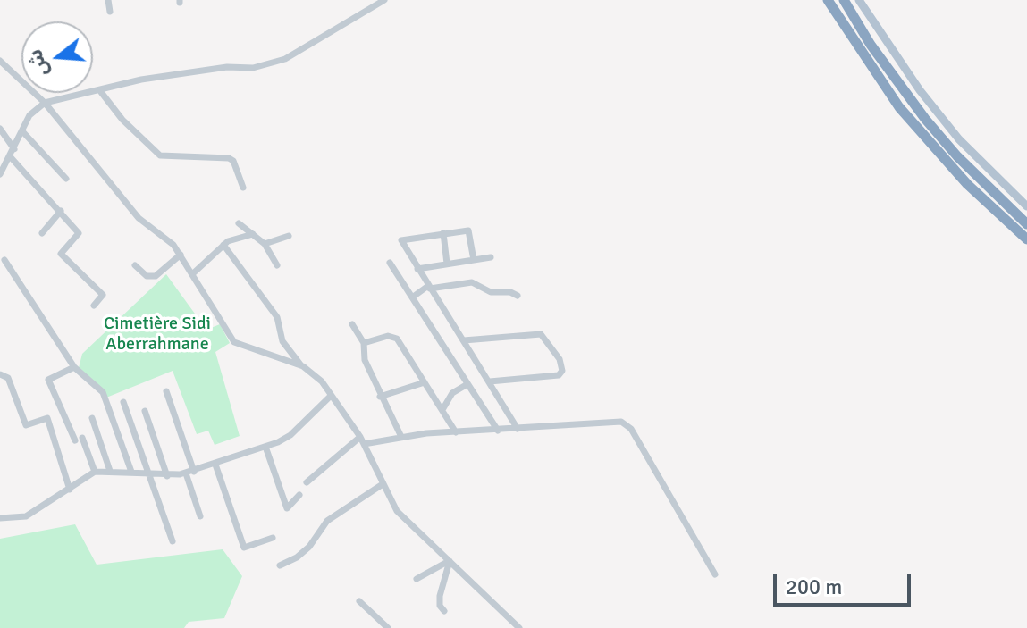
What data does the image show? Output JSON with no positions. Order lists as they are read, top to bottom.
{
  "parks": ["Cimetière Sidi Aberrahmane"],
  "scale_bar": "200 m",
  "north": "left"
}
